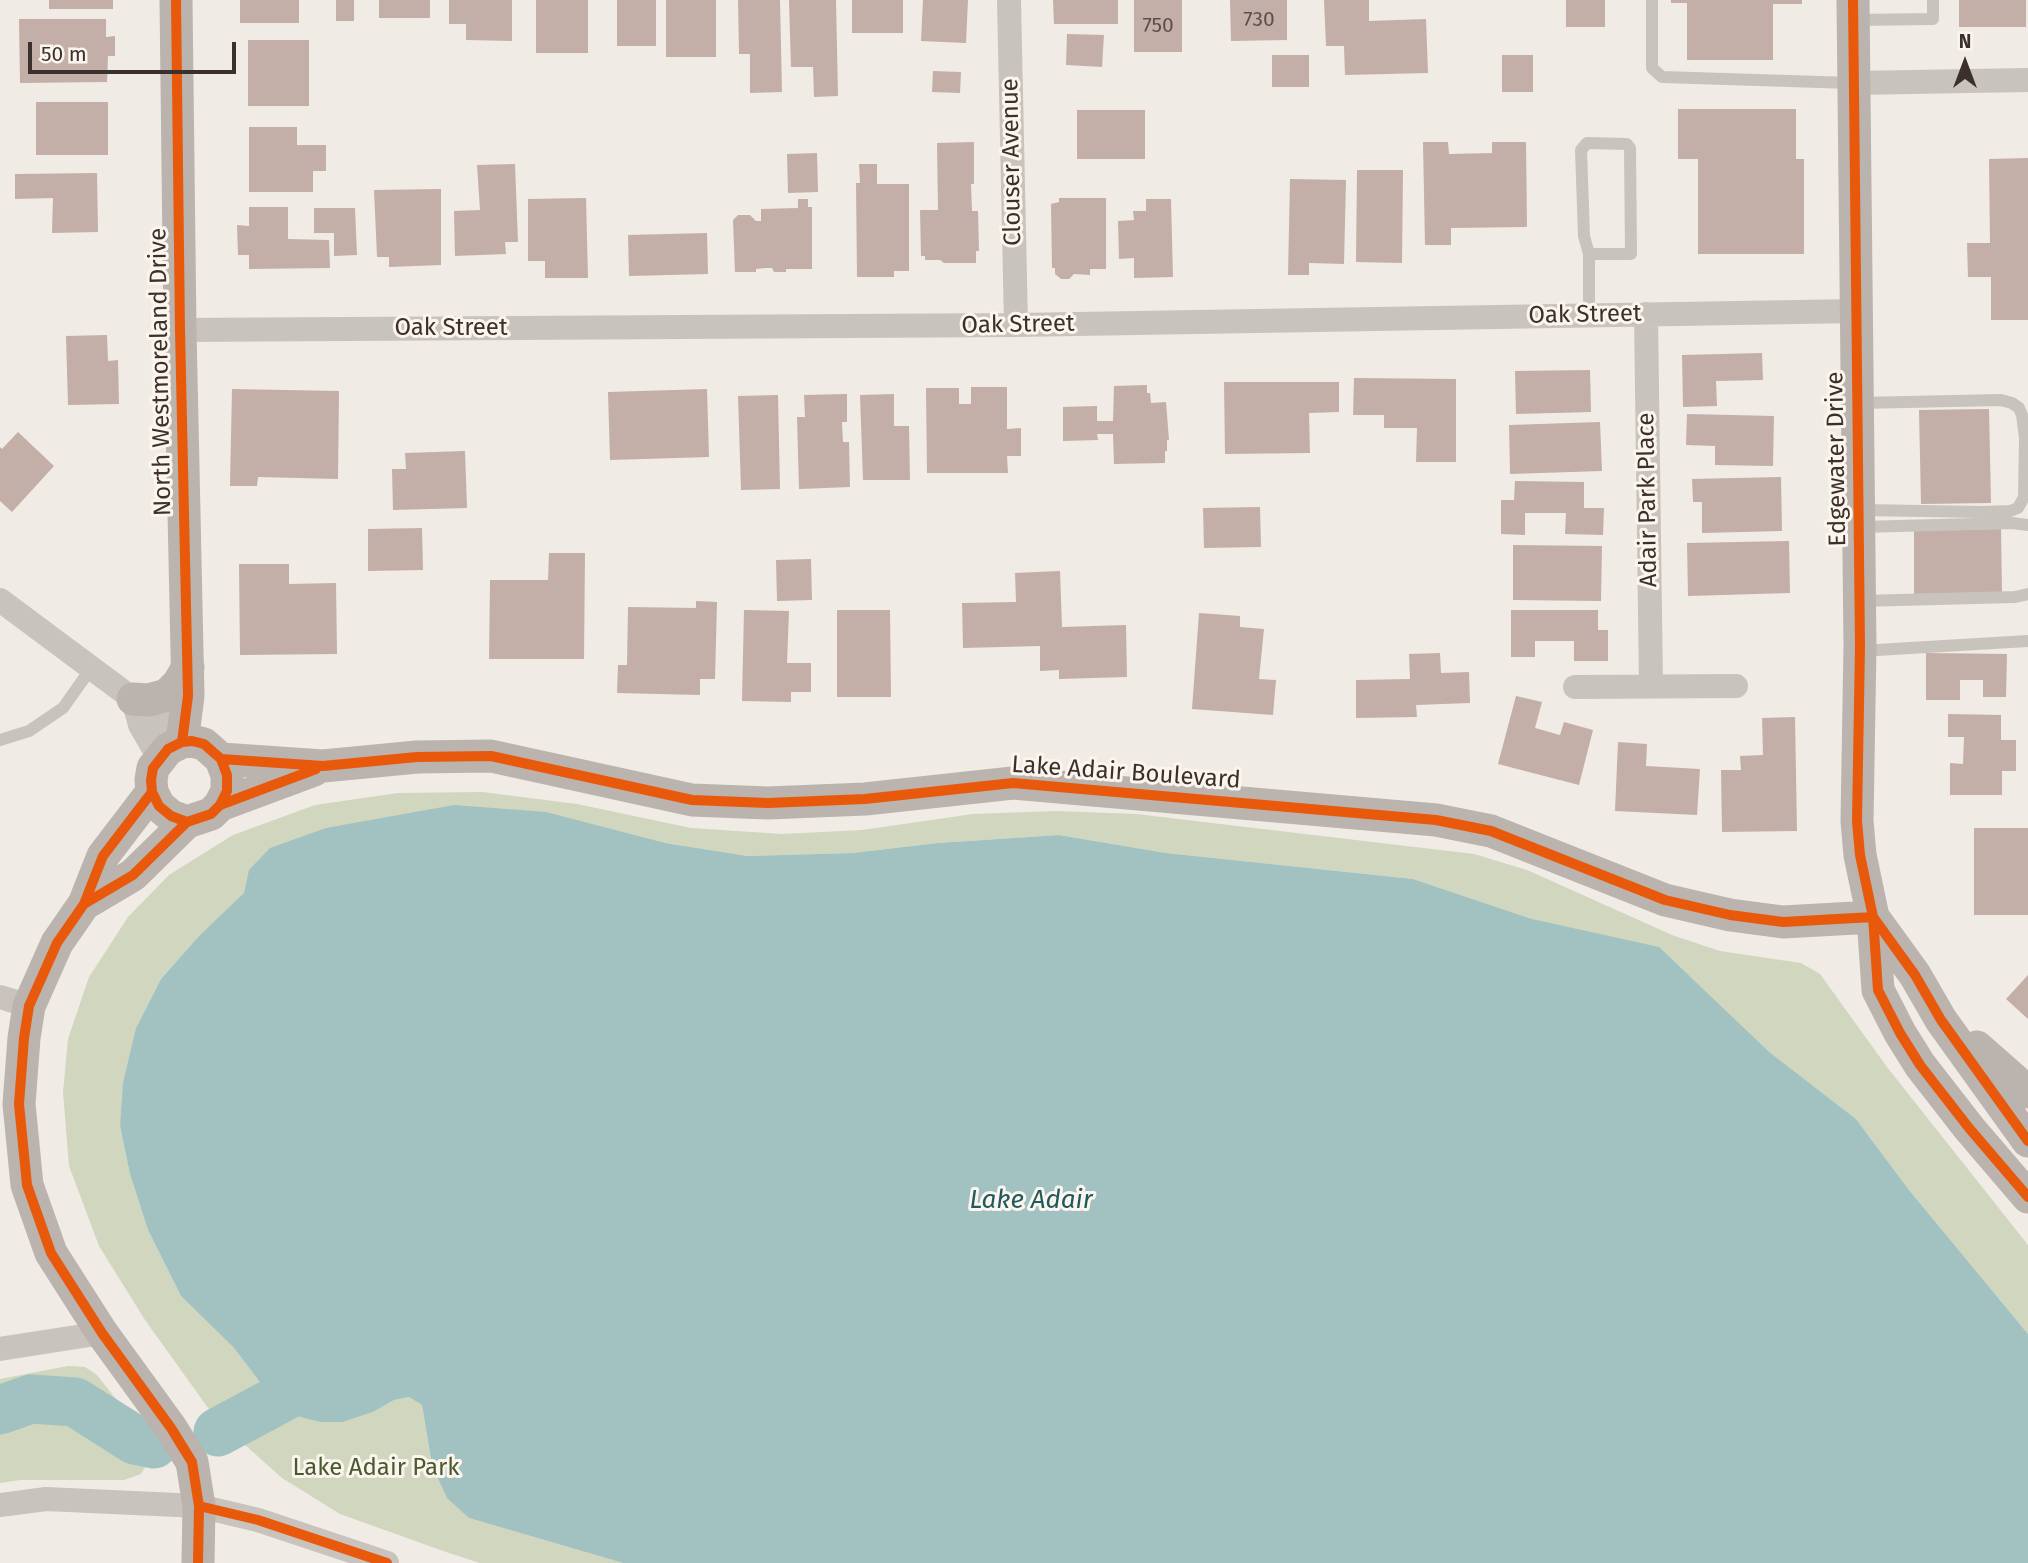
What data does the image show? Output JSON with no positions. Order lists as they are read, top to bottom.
{
  "streets": {
    "street": [
      "Clouser Avenue",
      "Oak Street",
      "North Westmoreland Drive",
      "Edgewater Drive",
      "Adair Park Place",
      "Lake Adair Boulevard"
    ]
  },
  "crossings": [
    ["Clouser Avenue", "Oak Street"],
    ["Oak Street", "North Westmoreland Drive"],
    ["Oak Street", "Edgewater Drive"],
    ["Oak Street", "Adair Park Place"],
    ["North Westmoreland Drive", "Lake Adair Boulevard"],
    ["Edgewater Drive", "Lake Adair Boulevard"]
  ],
  "water": ["Lake Adair"],
  "parks": ["Lake Adair Park"],
  "house_numbers": ["730", "750"],
  "scale_bar": "50 m",
  "north": "top"
}
